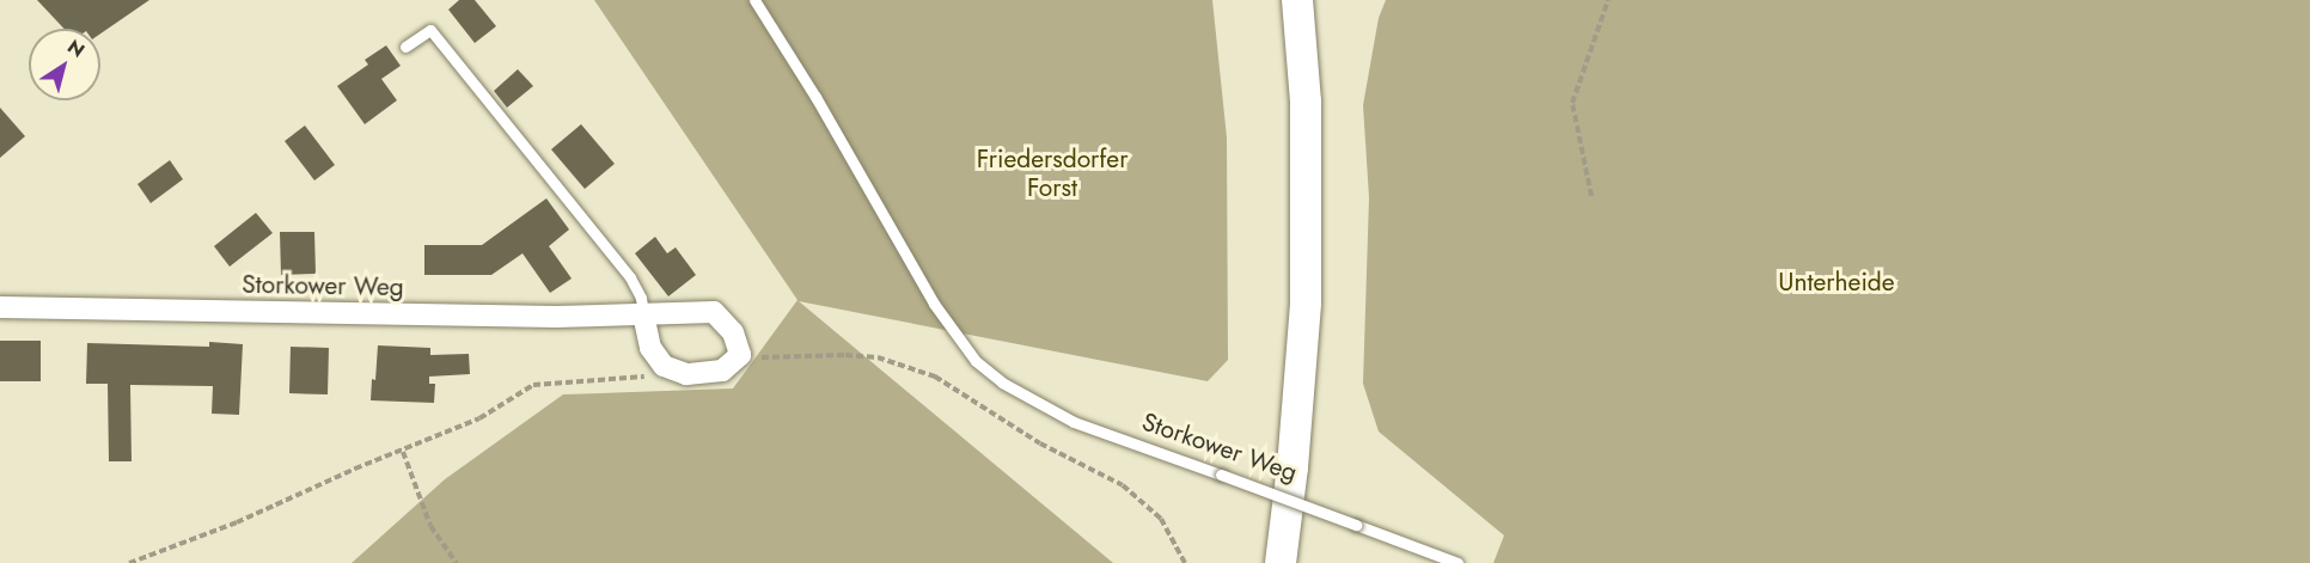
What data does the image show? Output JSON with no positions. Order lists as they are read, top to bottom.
{
  "streets": {
    "street": ["Storkower Weg"]
  },
  "parks": ["Friedersdorfer Forst", "Unterheide"],
  "north": "top right"
}
